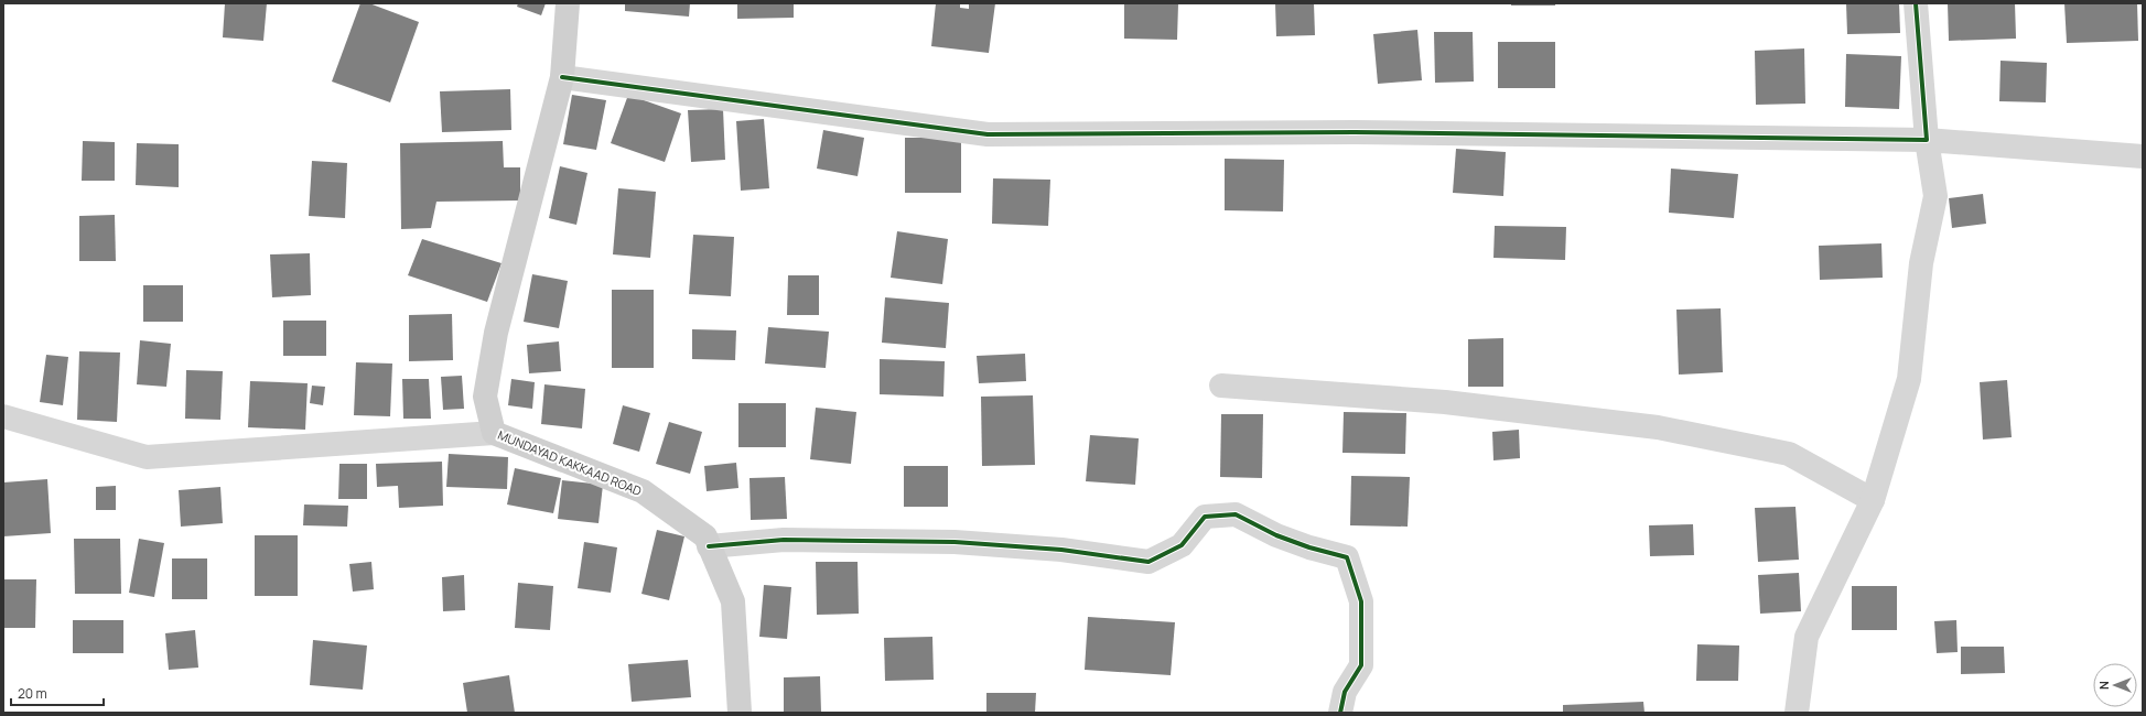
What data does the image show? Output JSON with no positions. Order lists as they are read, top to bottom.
{
  "streets": {
    "main road": ["MUNDAYAD KAKKAAD ROAD"]
  },
  "scale_bar": "20 m",
  "north": "left"
}
